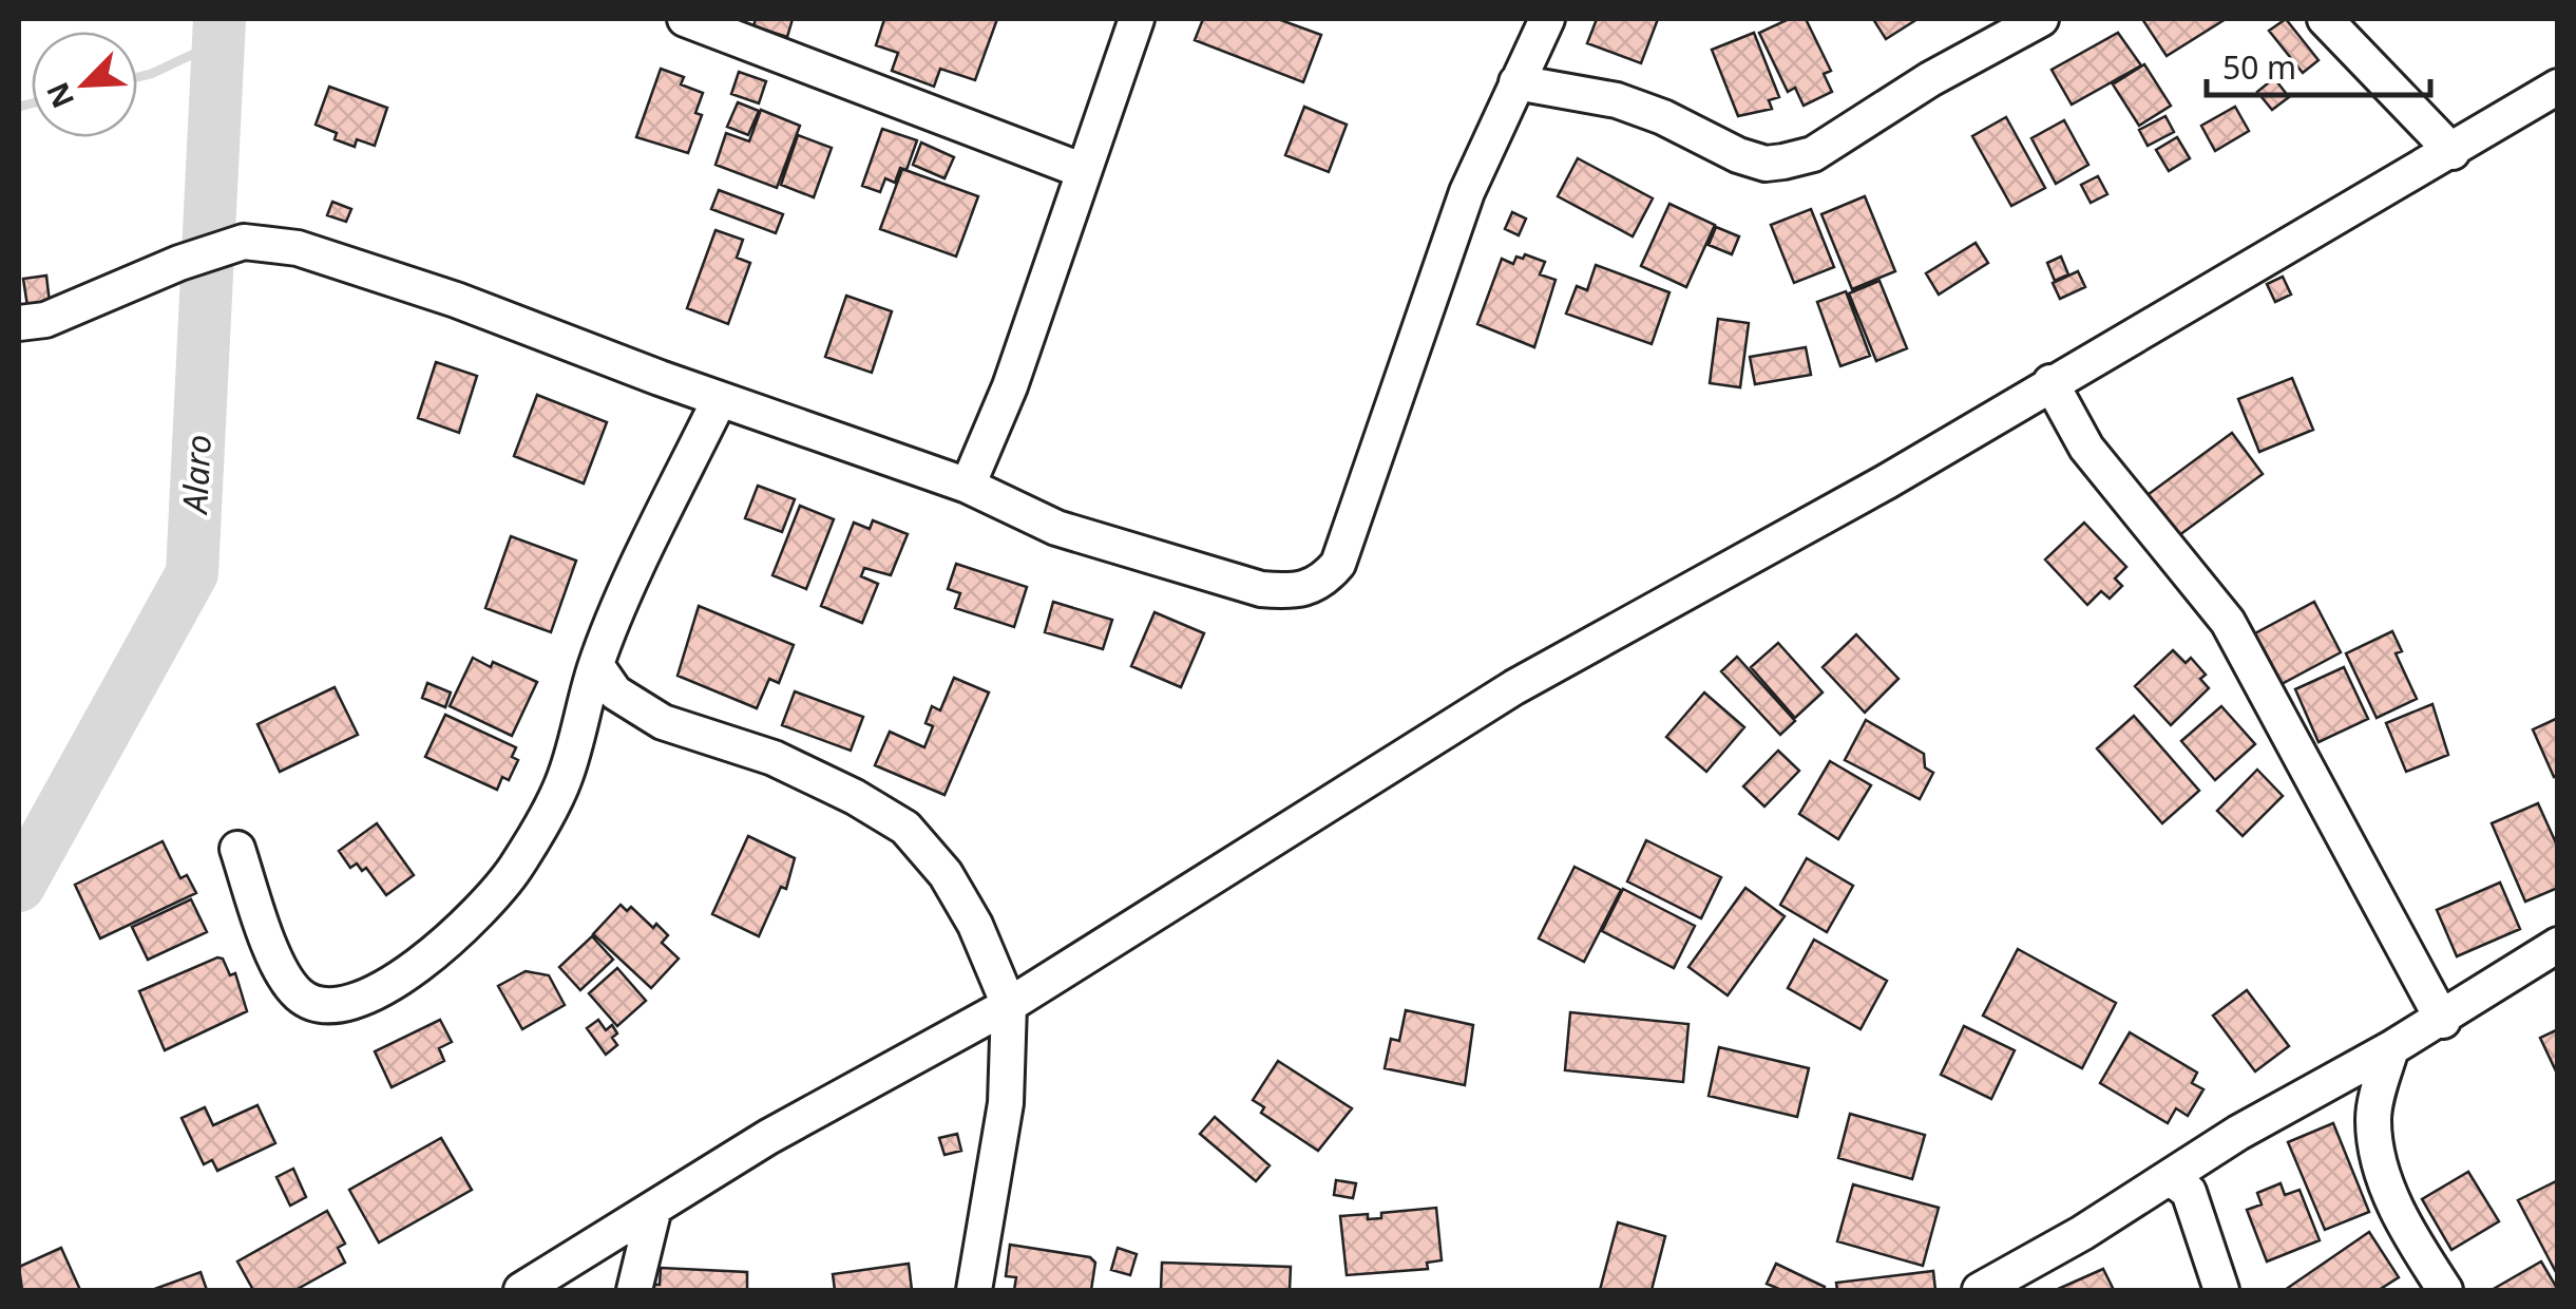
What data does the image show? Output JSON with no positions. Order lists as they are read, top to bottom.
{
  "water": ["Alaro"],
  "scale_bar": "50 m",
  "north": "bottom left"
}
